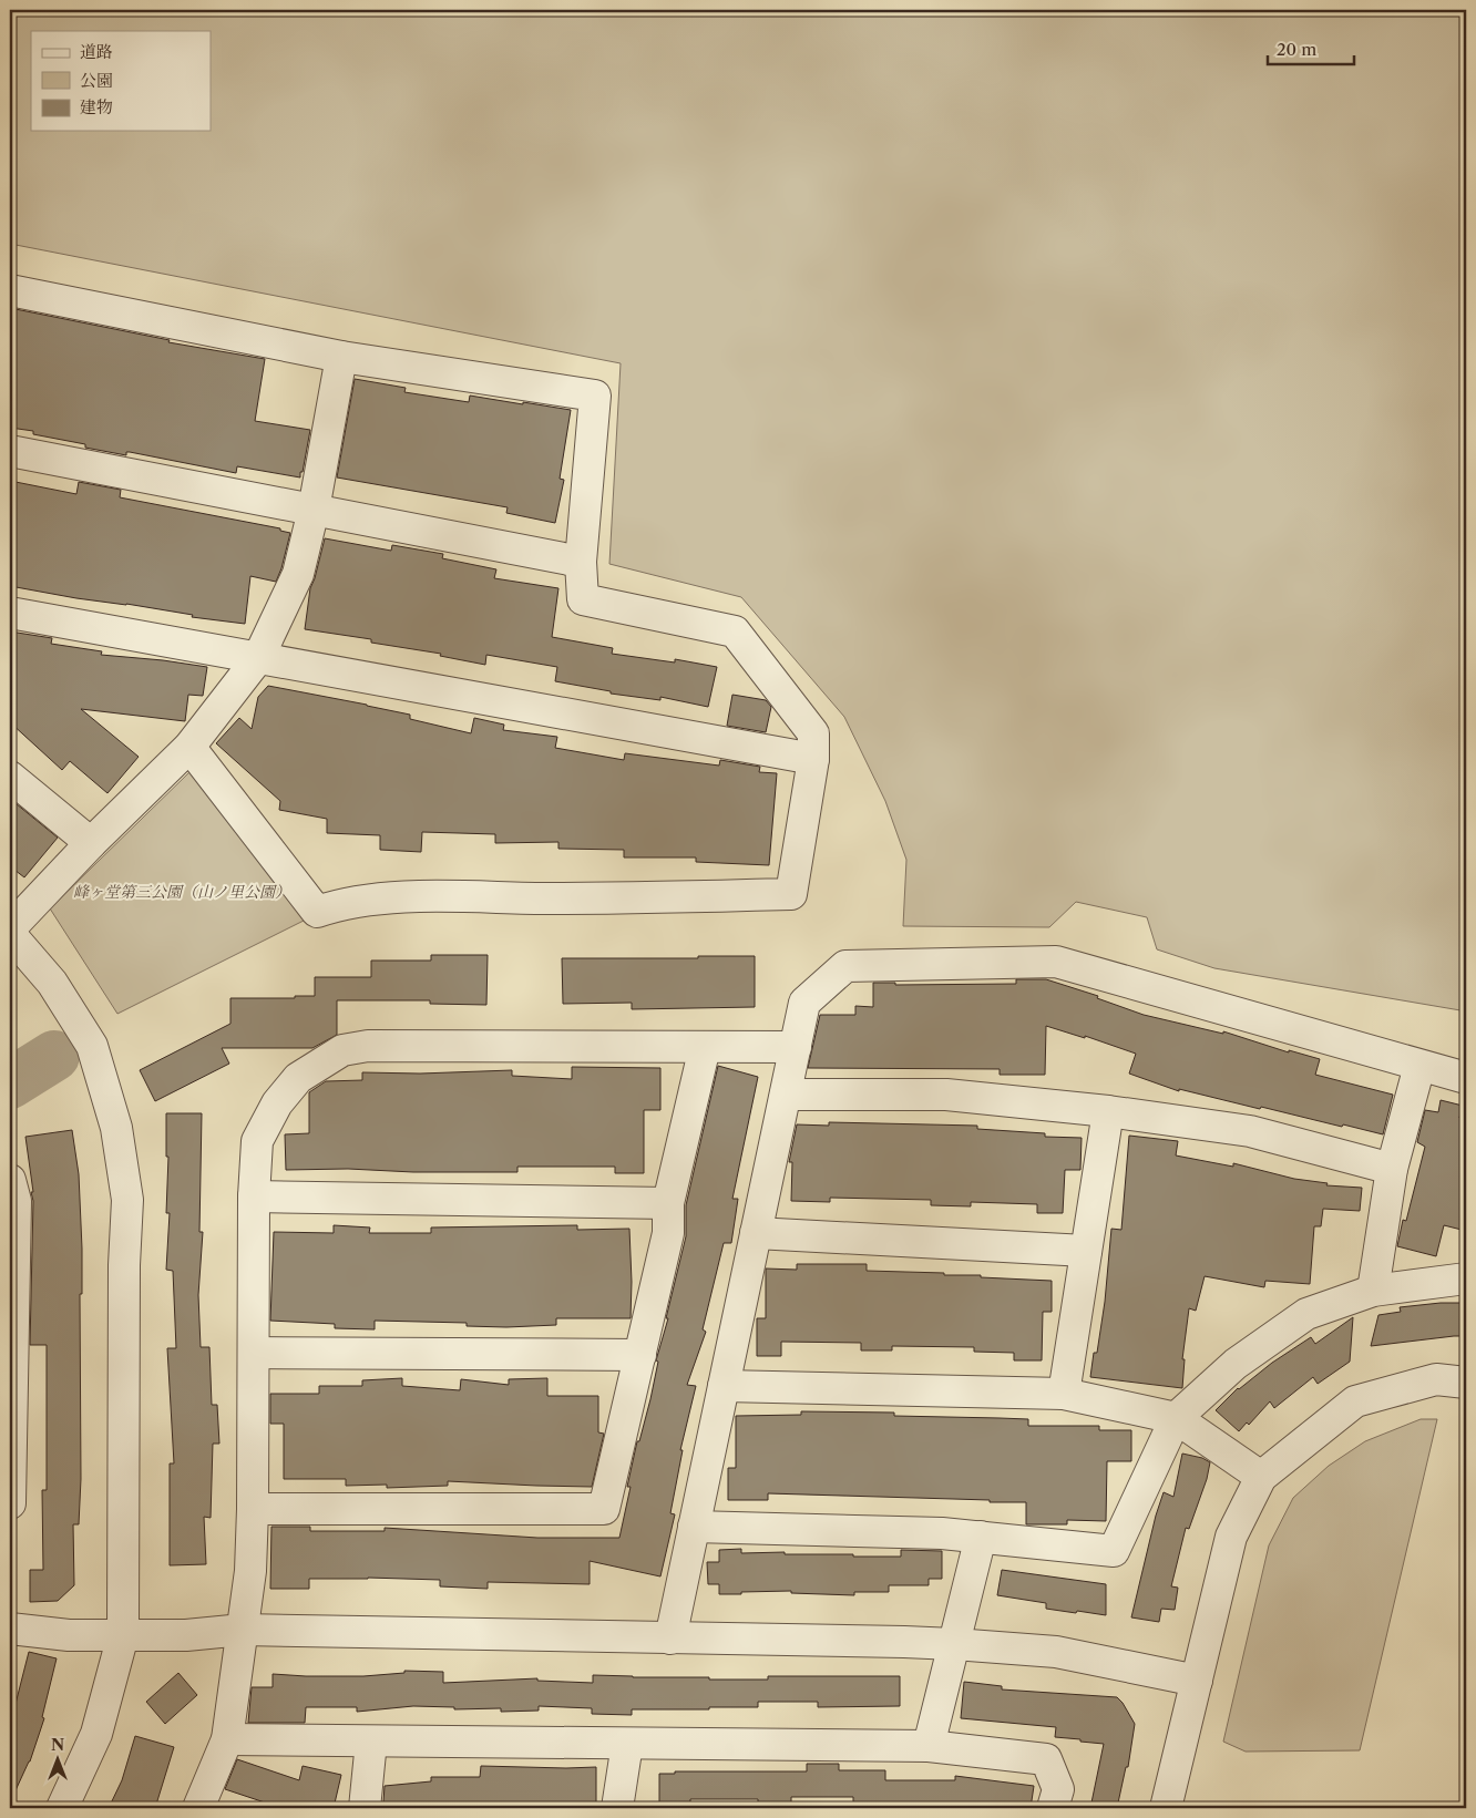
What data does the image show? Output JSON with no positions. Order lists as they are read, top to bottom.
{
  "parks": ["峰ヶ堂第三公園（山ノ里公園）"],
  "legend": ["道路", "公園", "建物"],
  "scale_bar": "20 m",
  "north": "top"
}
